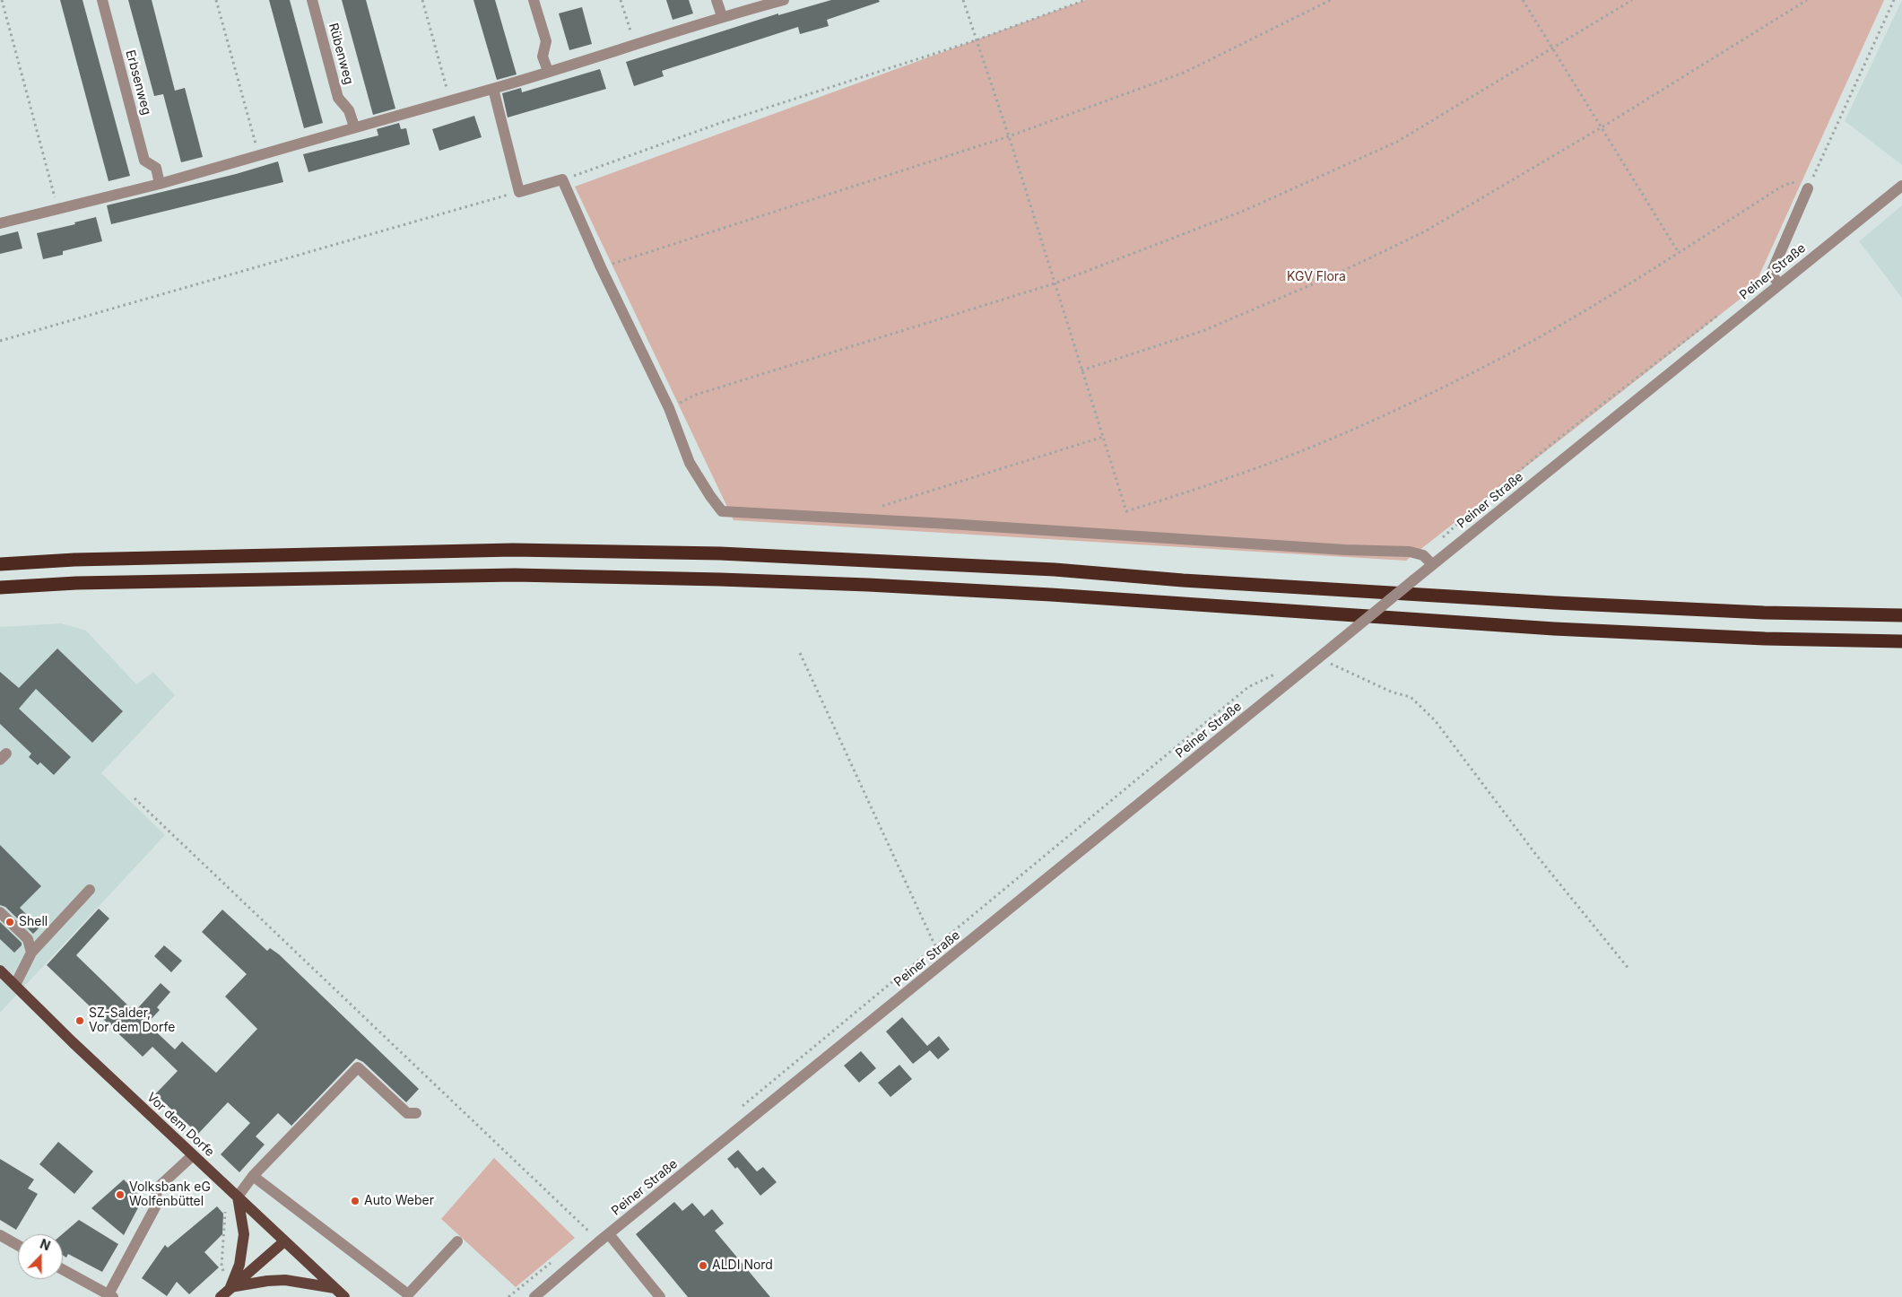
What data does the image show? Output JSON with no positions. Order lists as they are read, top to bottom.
{
  "streets": {
    "main road": ["Vor dem Dorfe"],
    "street": ["Rübenweg", "Erbsenweg", "Peiner Straße"]
  },
  "parks": ["KGV Flora"],
  "places": [
    "Shell",
    "SZ-Salder, Vor dem Dorfe",
    "Volksbank eG Wolfenbüttel",
    "Auto Weber",
    "ALDI Nord"
  ],
  "north": "top"
}
